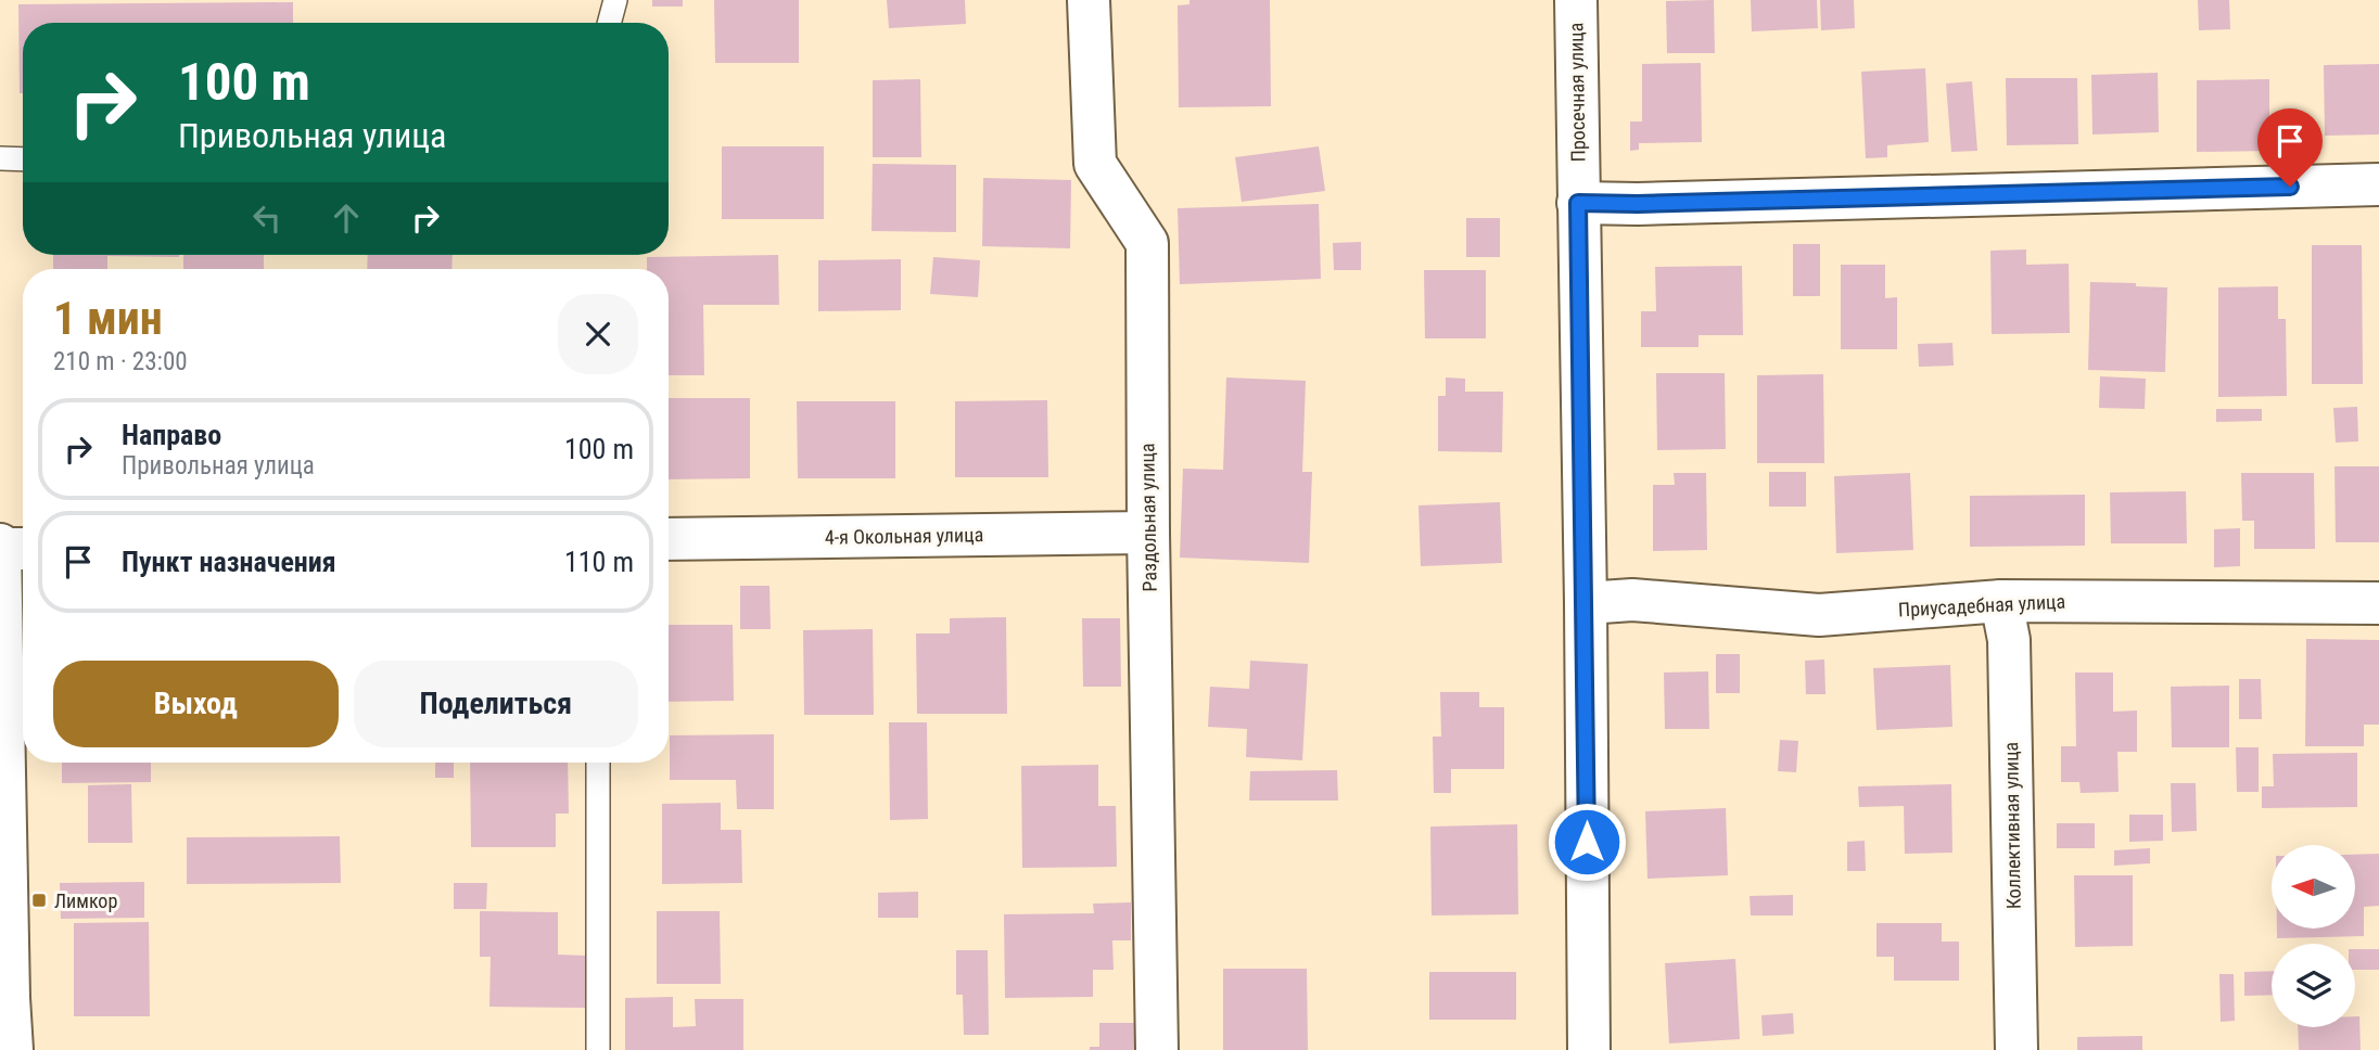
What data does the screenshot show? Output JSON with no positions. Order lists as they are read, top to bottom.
{
  "streets": {
    "street": [
      "Просечная улица",
      "Раздольная улица",
      "4-я Окольная улица",
      "Приусадебная улица",
      "Коллективная улица"
    ]
  },
  "crossings": [
    ["Просечная улица", "Приусадебная улица"],
    ["Раздольная улица", "4-я Окольная улица"],
    ["Приусадебная улица", "Коллективная улица"]
  ],
  "places": {
    "transit": ["Лимкор"]
  },
  "north": "left",
  "page": {
    "turn": ["100 m", "Привольная улица"],
    "heading": ["1 мин", "210 m · 23:00"],
    "list": [
      {
        "name": "Направо",
        "note": "Привольная улица",
        "value": "100 m"
      },
      {
        "name": "Пункт назначения",
        "value": "110 m"
      }
    ],
    "buttons": ["Выход", "Поделиться"]
  }
}
